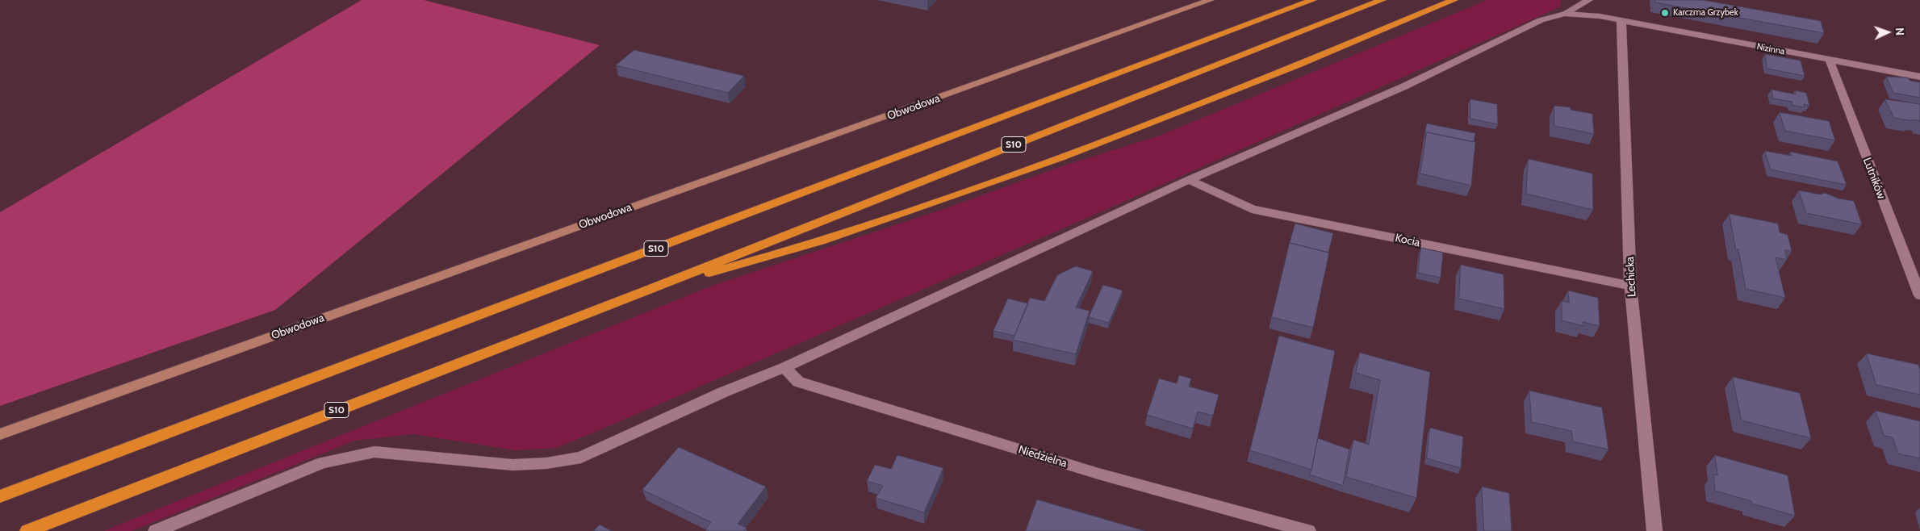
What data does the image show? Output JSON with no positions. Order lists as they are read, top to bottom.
{
  "streets": {
    "highway": ["S10"],
    "street": [
      "Nizinna",
      "Obwodowa",
      "Lutników",
      "Kocia",
      "Lechicka",
      "Niedzielna"
    ]
  },
  "crossings": [
    ["Nizinna", "Lutników"],
    ["Nizinna", "Lechicka"],
    ["Kocia", "Lechicka"]
  ],
  "places": ["Karczma Grzybek"],
  "north": "right"
}
